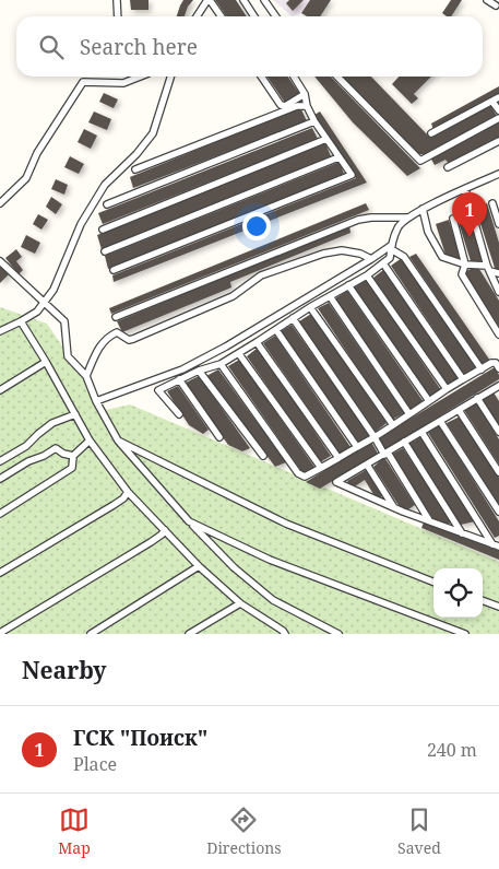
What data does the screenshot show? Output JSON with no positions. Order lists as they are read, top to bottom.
{
  "page": {
    "search": "Search here",
    "pins": "1",
    "heading": "Nearby",
    "list": [
      {
        "mark": "1",
        "name": "ГСК \"Поиск\"",
        "note": "Place",
        "value": "240 m"
      }
    ],
    "nav": ["Map", "Directions", "Saved"]
  }
}
